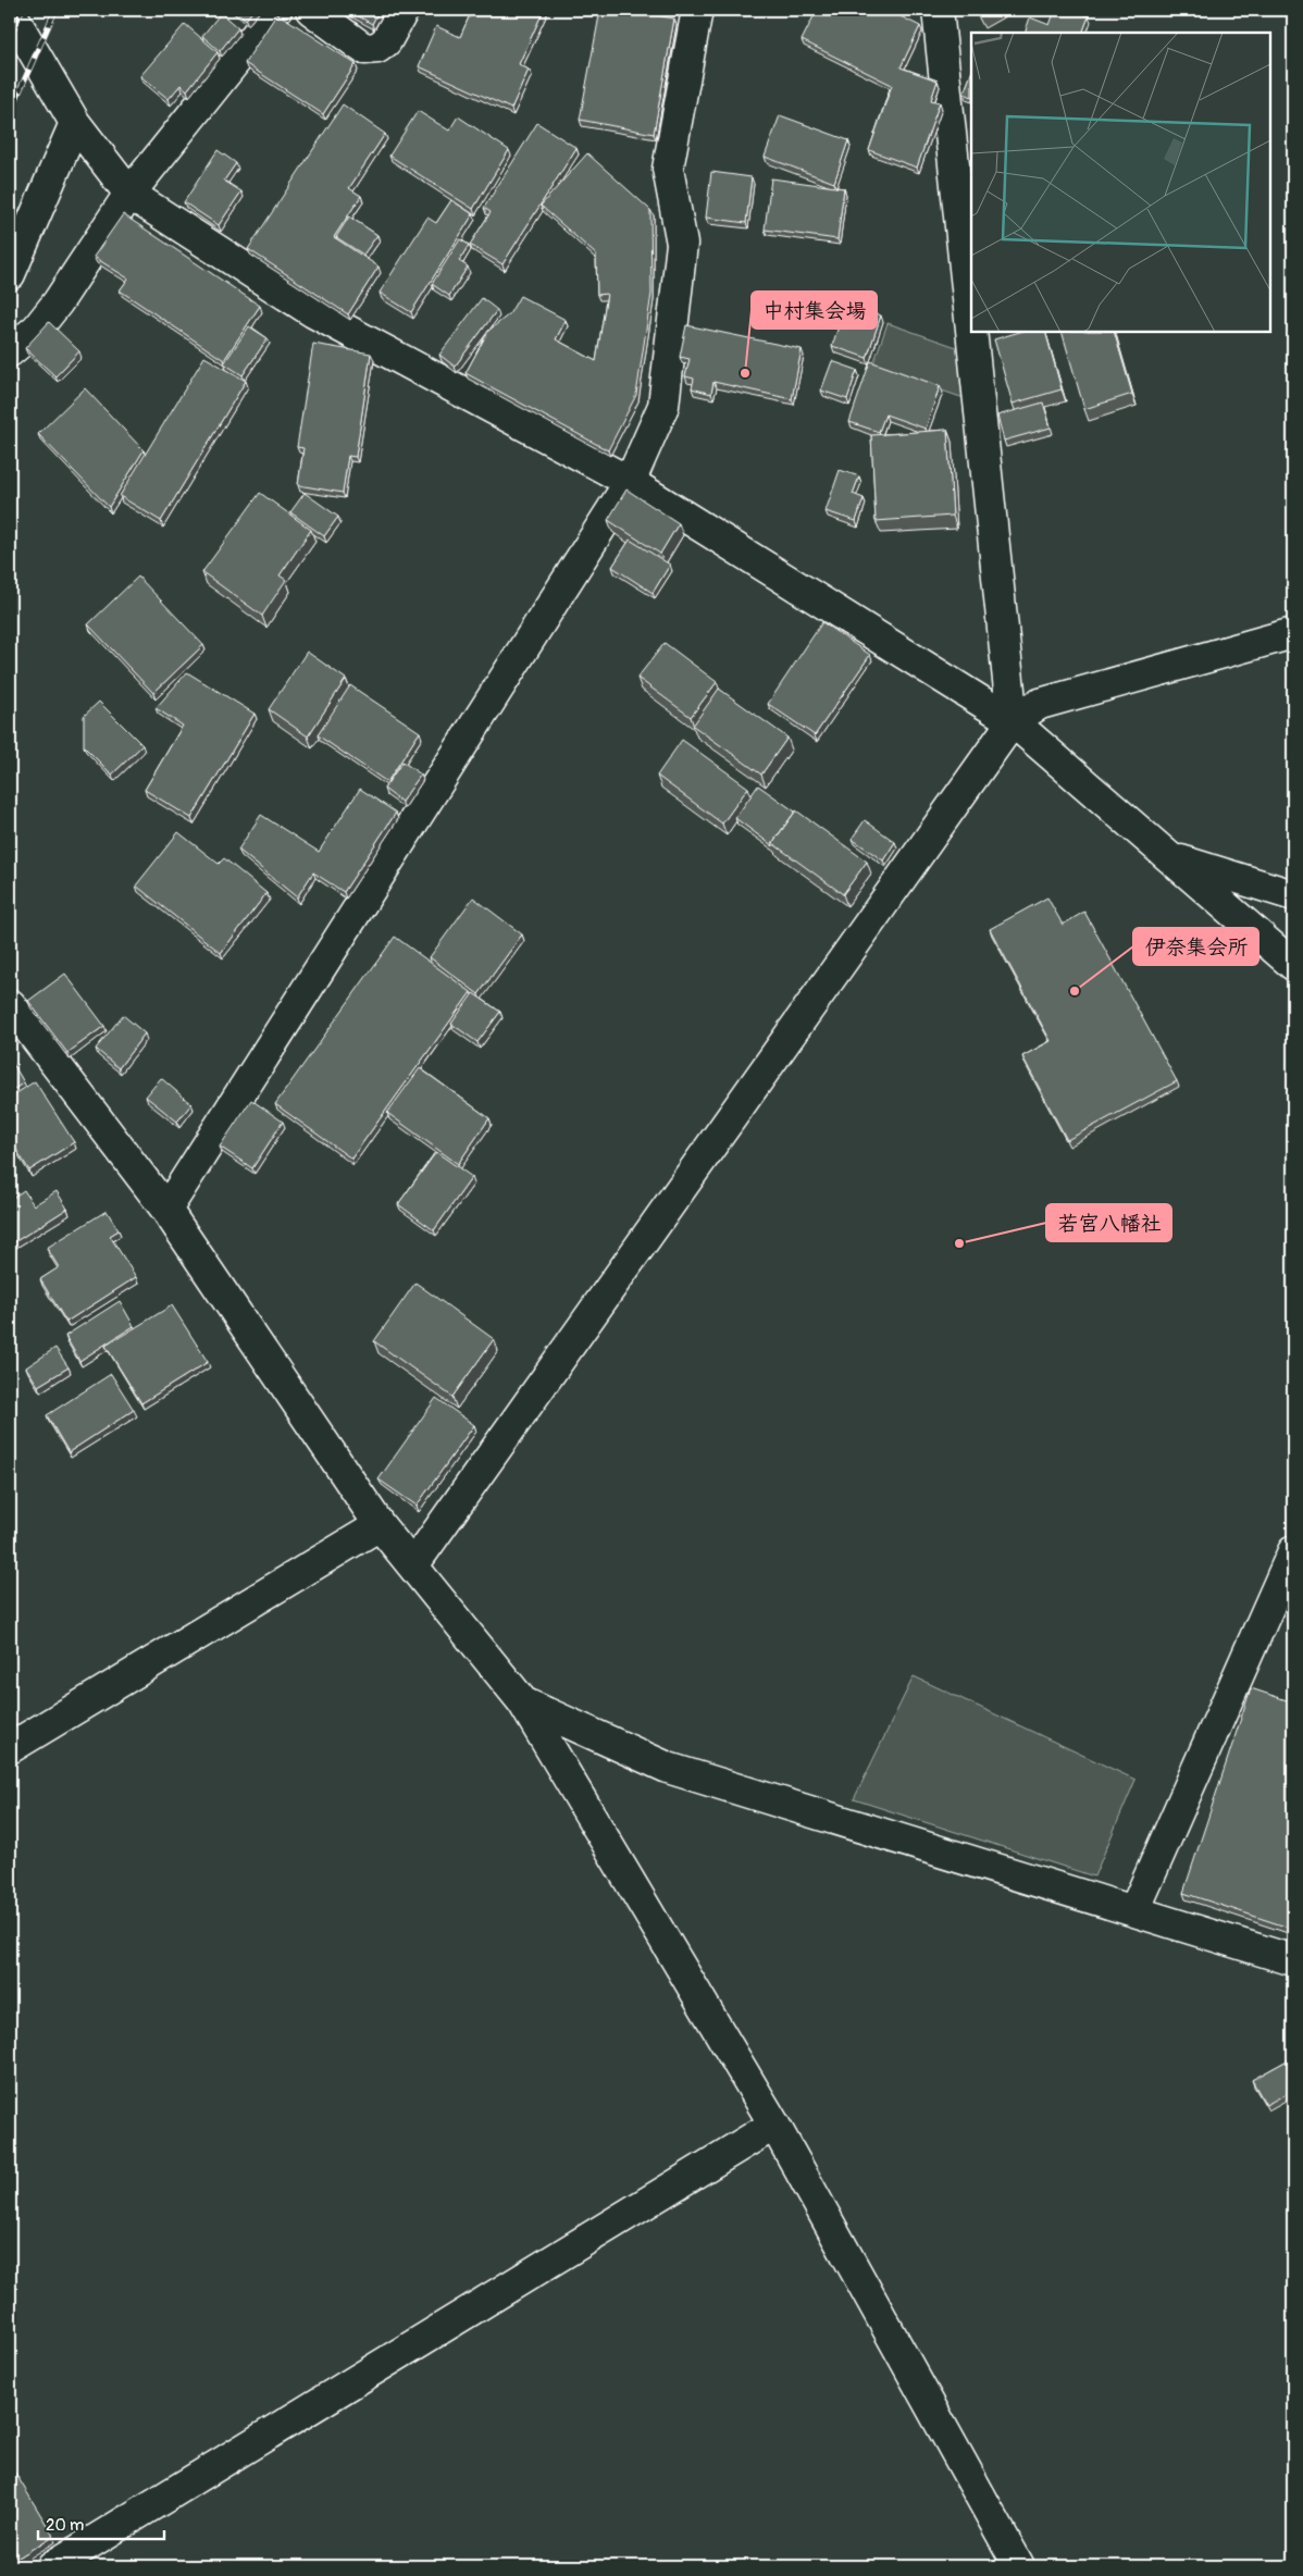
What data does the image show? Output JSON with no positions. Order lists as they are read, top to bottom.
{
  "places": ["中村集会場", "伊奈集会所", "若宮八幡社"],
  "scale_bar": "20 m"
}
